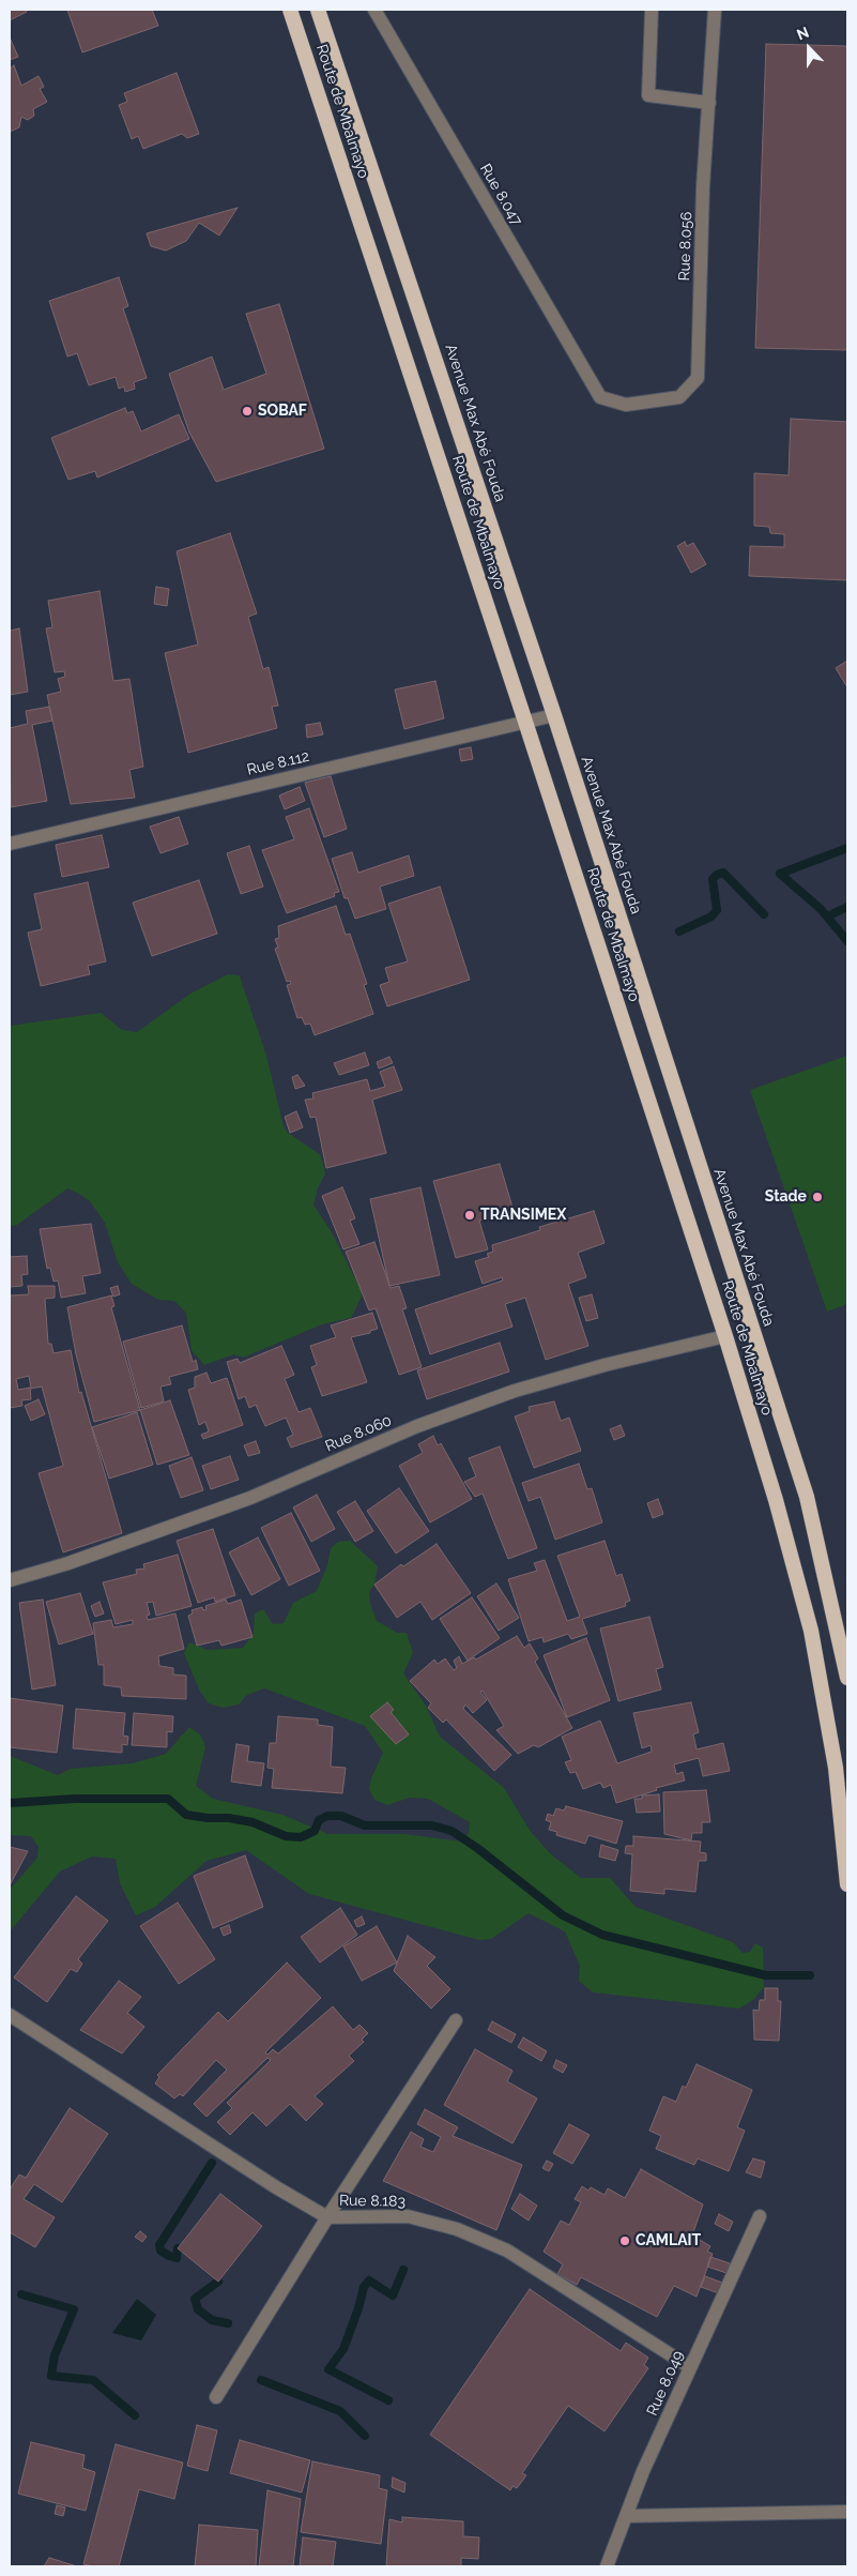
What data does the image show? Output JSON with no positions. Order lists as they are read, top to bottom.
{
  "streets": {
    "highway": ["Route de Mbalmayo", "Avenue Max Abé Fouda"],
    "street": [
      "Rue 8.047",
      "Rue 8.056",
      "Rue 8.112",
      "Rue 8.060",
      "Rue 8.183",
      "Rue 8.049"
    ]
  },
  "crossings": [
    ["Route de Mbalmayo", "Rue 8.112"],
    ["Route de Mbalmayo", "Rue 8.060"],
    ["Rue 8.047", "Rue 8.056"],
    ["Avenue Max Abé Fouda", "Rue 8.112"],
    ["Rue 8.183", "Rue 8.049"]
  ],
  "places": [
    "SOBAF",
    "Stade",
    "TRANSIMEX",
    "CAMLAIT"
  ],
  "north": "top"
}
